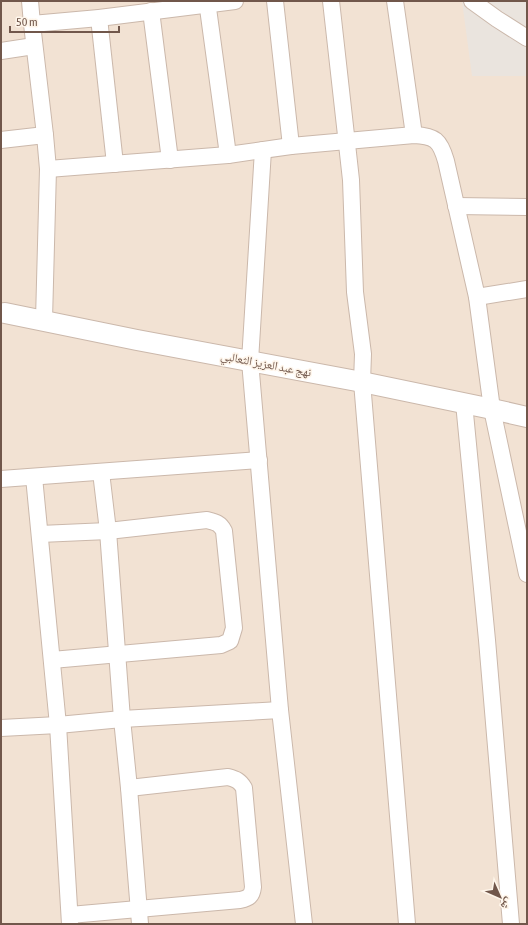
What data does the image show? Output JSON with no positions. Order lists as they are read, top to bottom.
{
  "streets": {
    "street": ["نهج عبد العزيز الثعالبي"]
  },
  "scale_bar": "50 m",
  "north": "bottom right"
}
